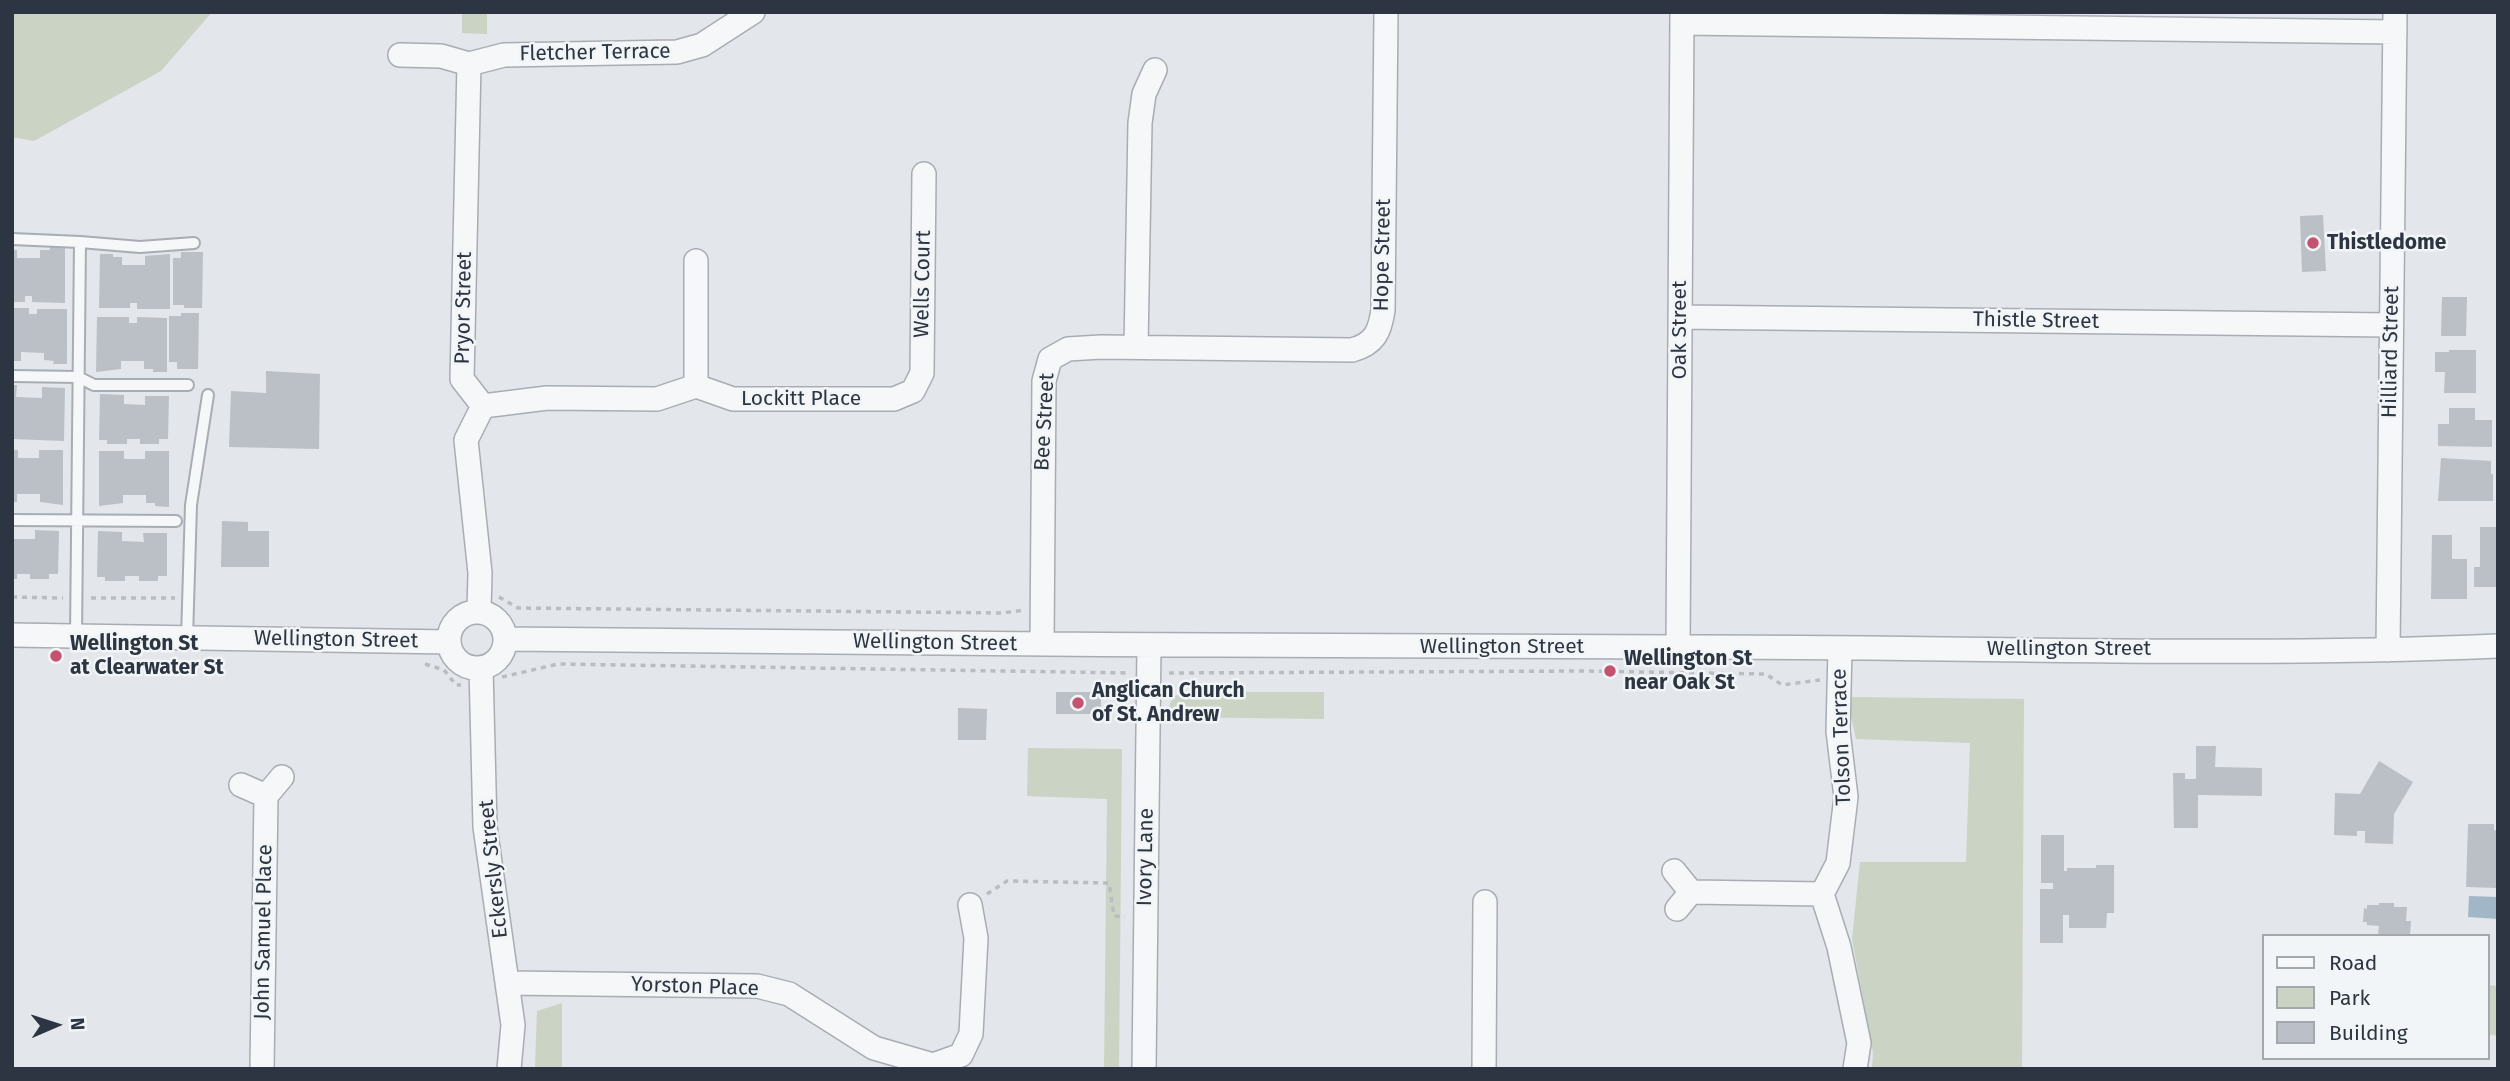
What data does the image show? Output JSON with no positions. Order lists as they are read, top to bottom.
{
  "streets": {
    "street": [
      "Fletcher Terrace",
      "Hope Street",
      "Wells Court",
      "Pryor Street",
      "Thistle Street",
      "Oak Street",
      "Hilliard Street",
      "Lockitt Place",
      "Bee Street",
      "Wellington Street",
      "Tolson Terrace",
      "Ivory Lane",
      "Eckersly Street",
      "John Samuel Place",
      "Yorston Place"
    ]
  },
  "crossings": [
    ["Fletcher Terrace", "Pryor Street"],
    ["Hope Street", "Bee Street"],
    ["Wells Court", "Lockitt Place"],
    ["Thistle Street", "Oak Street"],
    ["Thistle Street", "Hilliard Street"],
    ["Oak Street", "Wellington Street"],
    ["Hilliard Street", "Wellington Street"],
    ["Bee Street", "Wellington Street"],
    ["Wellington Street", "Tolson Terrace"],
    ["Wellington Street", "Ivory Lane"],
    ["Wellington Street", "Eckersly Street"],
    ["Eckersly Street", "Yorston Place"]
  ],
  "places": [
    "Thistledome",
    "Wellington St at Clearwater St",
    "Wellington St near Oak St",
    "Anglican Church of St. Andrew"
  ],
  "legend": ["Road", "Park", "Building"],
  "north": "right"
}
